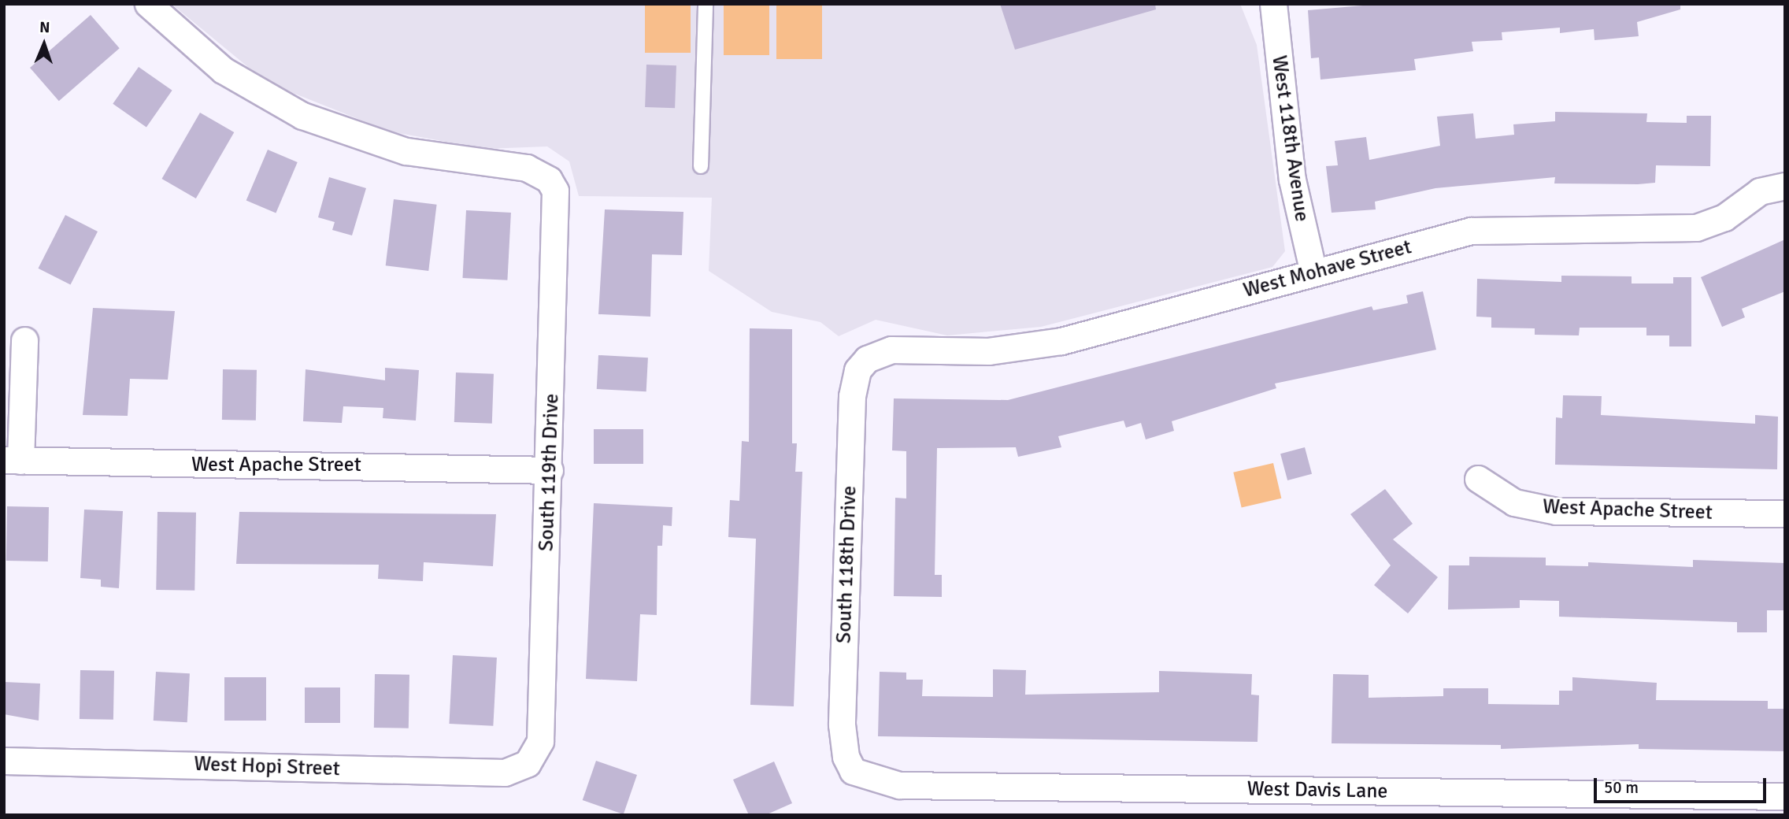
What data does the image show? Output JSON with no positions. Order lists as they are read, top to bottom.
{
  "streets": {
    "street": [
      "West 118th Avenue",
      "West Mohave Street",
      "West Apache Street",
      "South 119th Drive",
      "South 118th Drive",
      "West Hopi Street",
      "West Davis Lane"
    ]
  },
  "crossings": [
    ["West 118th Avenue", "West Mohave Street"],
    ["West Mohave Street", "South 118th Drive"],
    ["West Apache Street", "South 119th Drive"],
    ["South 119th Drive", "West Hopi Street"],
    ["South 118th Drive", "West Davis Lane"]
  ],
  "scale_bar": "50 m",
  "north": "top"
}
